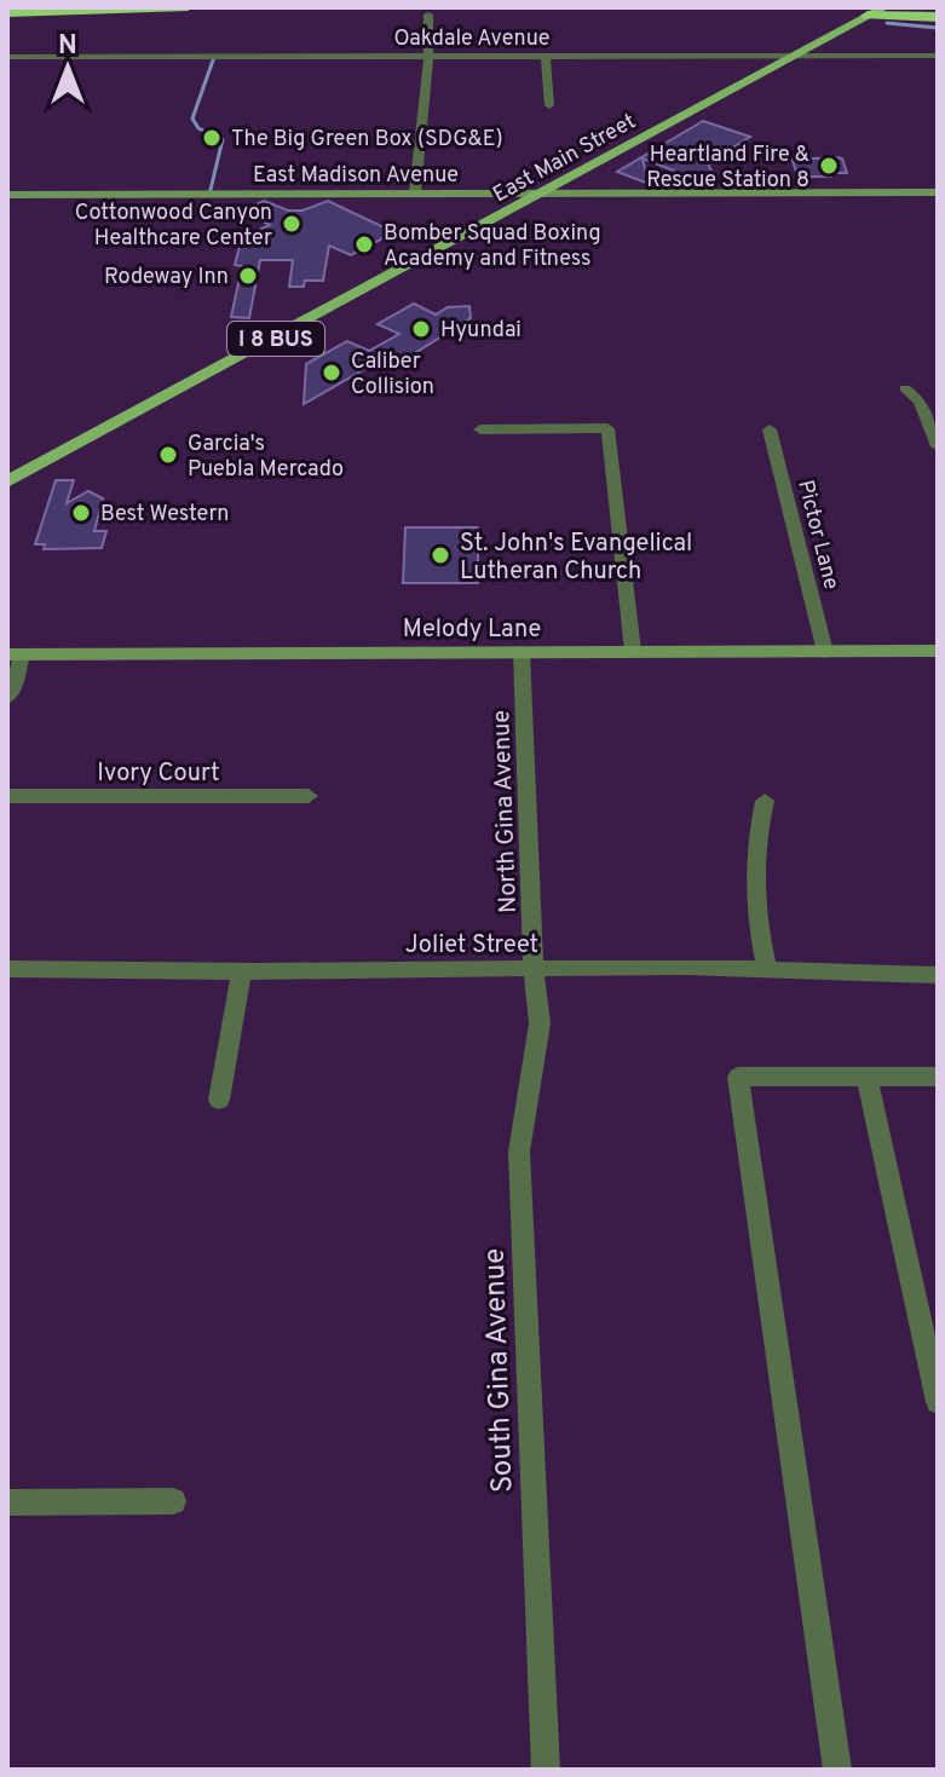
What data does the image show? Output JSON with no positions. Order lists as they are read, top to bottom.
{
  "streets": {
    "main road": ["East Main Street", "I 8 BUS"],
    "street": [
      "Oakdale Avenue",
      "East Madison Avenue",
      "Pictor Lane",
      "Melody Lane",
      "Ivory Court",
      "North Gina Avenue",
      "Joliet Street",
      "South Gina Avenue"
    ]
  },
  "crossings": [
    ["Oakdale Avenue", "East Main Street"],
    ["East Main Street", "East Madison Avenue"],
    ["Pictor Lane", "Melody Lane"],
    ["Melody Lane", "North Gina Avenue"],
    ["North Gina Avenue", "Joliet Street"],
    ["North Gina Avenue", "South Gina Avenue"],
    ["Joliet Street", "South Gina Avenue"]
  ],
  "places": [
    "The Big Green Box (SDG&E)",
    "Heartland Fire & Rescue Station 8",
    "Cottonwood Canyon Healthcare Center",
    "Bomber Squad Boxing Academy and Fitness",
    "Rodeway Inn",
    "Hyundai",
    "Caliber Collision",
    "Garcia's Puebla Mercado",
    "Best Western",
    "St. John's Evangelical Lutheran Church"
  ],
  "north": "top"
}
